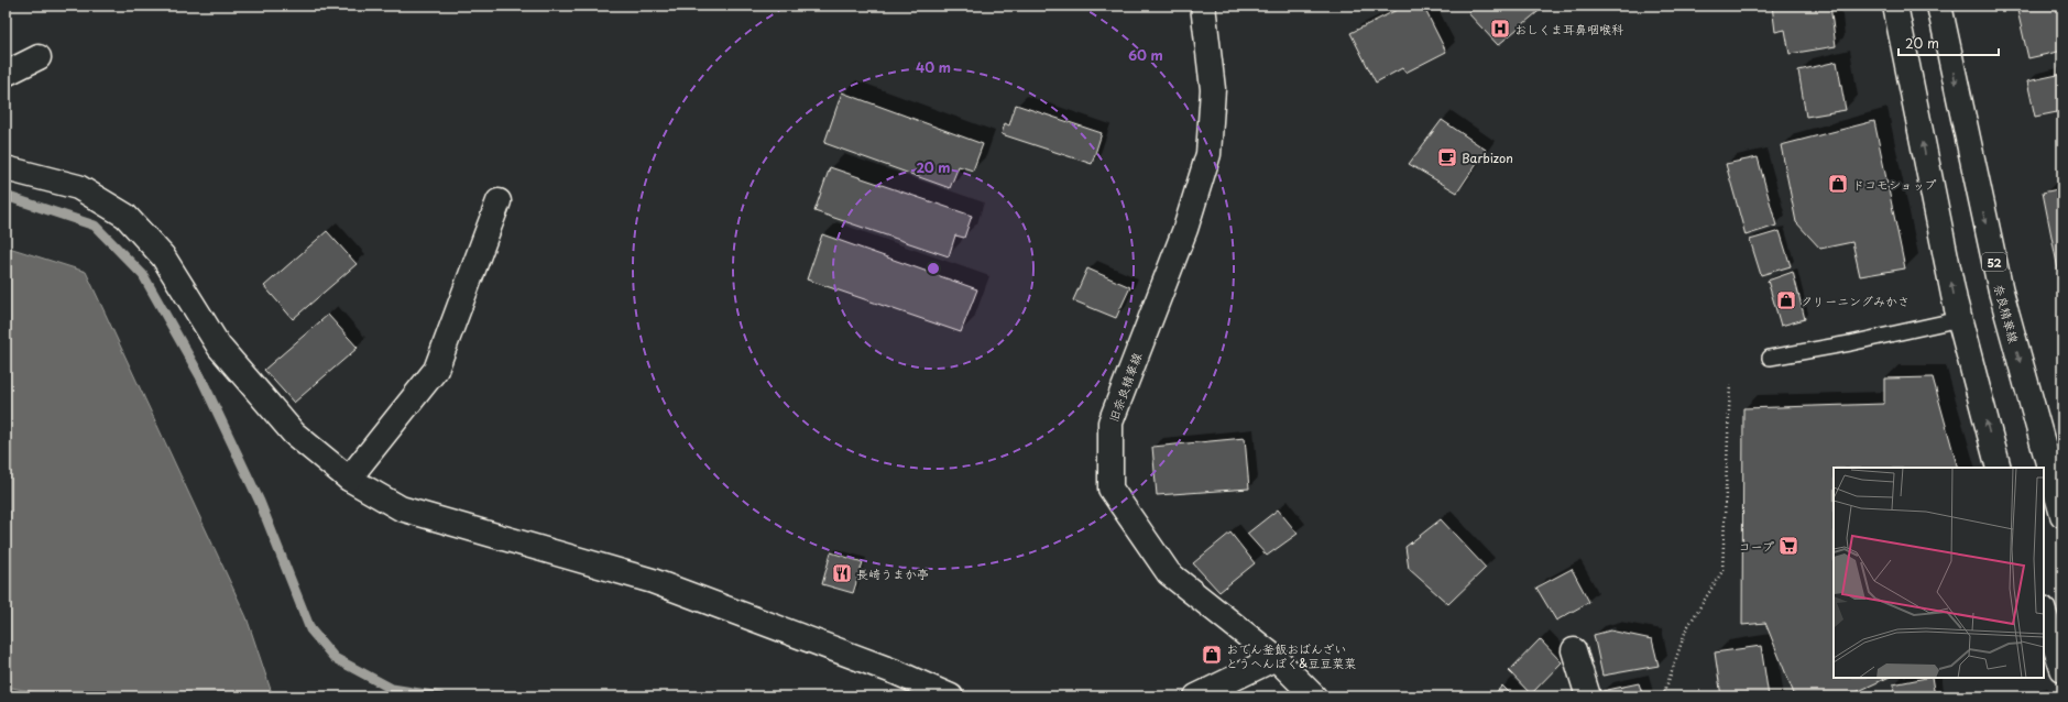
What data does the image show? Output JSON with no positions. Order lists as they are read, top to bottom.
{
  "streets": {
    "street": ["52", "奈良精華線", "旧奈良精華線"]
  },
  "places": {
    "hospital": ["おしくま耳鼻咽喉科"],
    "cafe": ["Barbizon"],
    "shop": ["ドコモショップ", "クリーニングみかさ", "おでん釜飯おばんざい とうへんぼく&豆豆菜菜"],
    "supermarket": ["コープ"],
    "restaurant": ["長崎うまか亭"]
  },
  "scale_bar": "20 m",
  "rings": ["60 m", "40 m", "20 m"]
}
